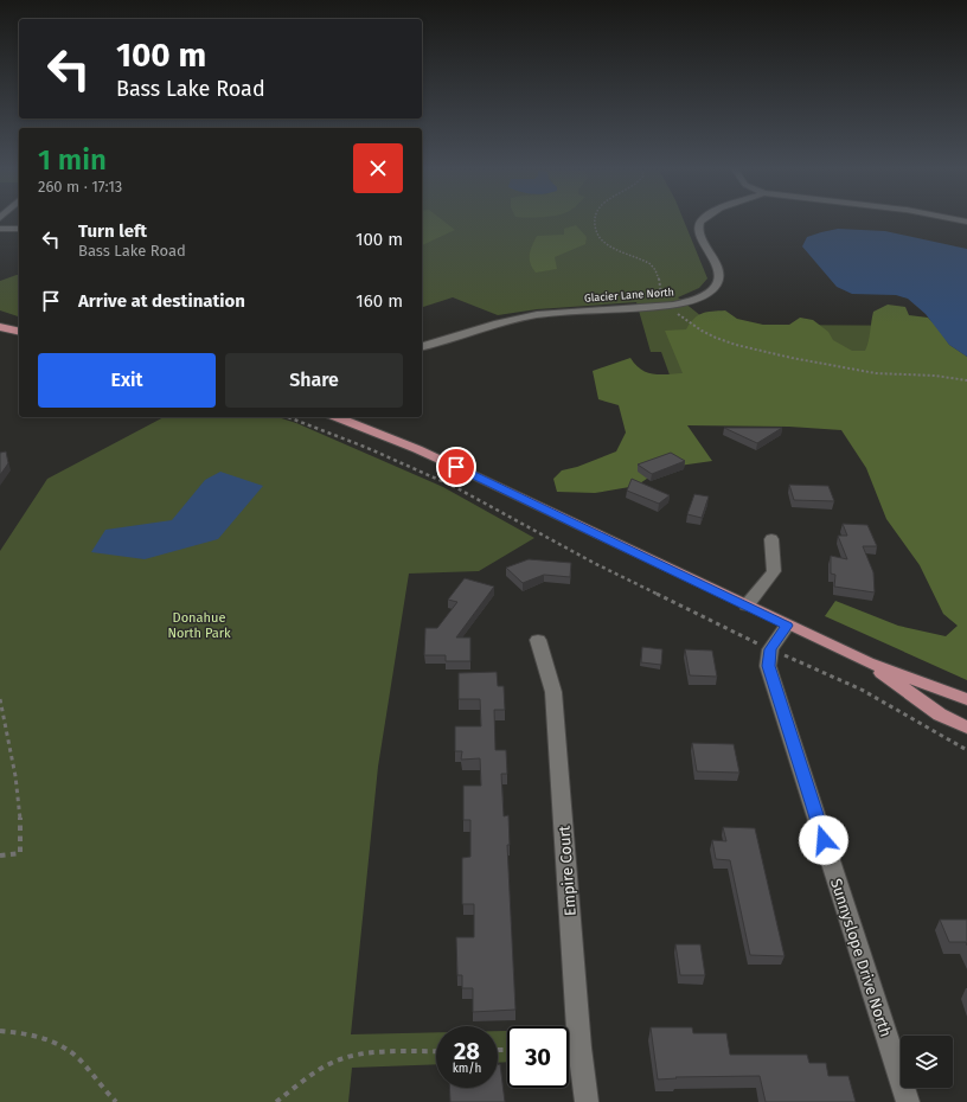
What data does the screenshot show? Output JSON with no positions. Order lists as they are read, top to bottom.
{
  "streets": {
    "street": ["Glacier Lane North", "Empire Court", "Sunnyslope Drive North"]
  },
  "parks": ["Donahue North Park"],
  "page": {
    "turn": ["100 m", "Bass Lake Road"],
    "heading": ["1 min", "260 m · 17:13"],
    "list": [
      {
        "name": "Turn left",
        "note": "Bass Lake Road",
        "value": "100 m"
      },
      {
        "name": "Arrive at destination",
        "value": "160 m"
      }
    ],
    "buttons": ["Exit", "Share"],
    "speed": "28 km/h",
    "limit": "30"
  }
}
